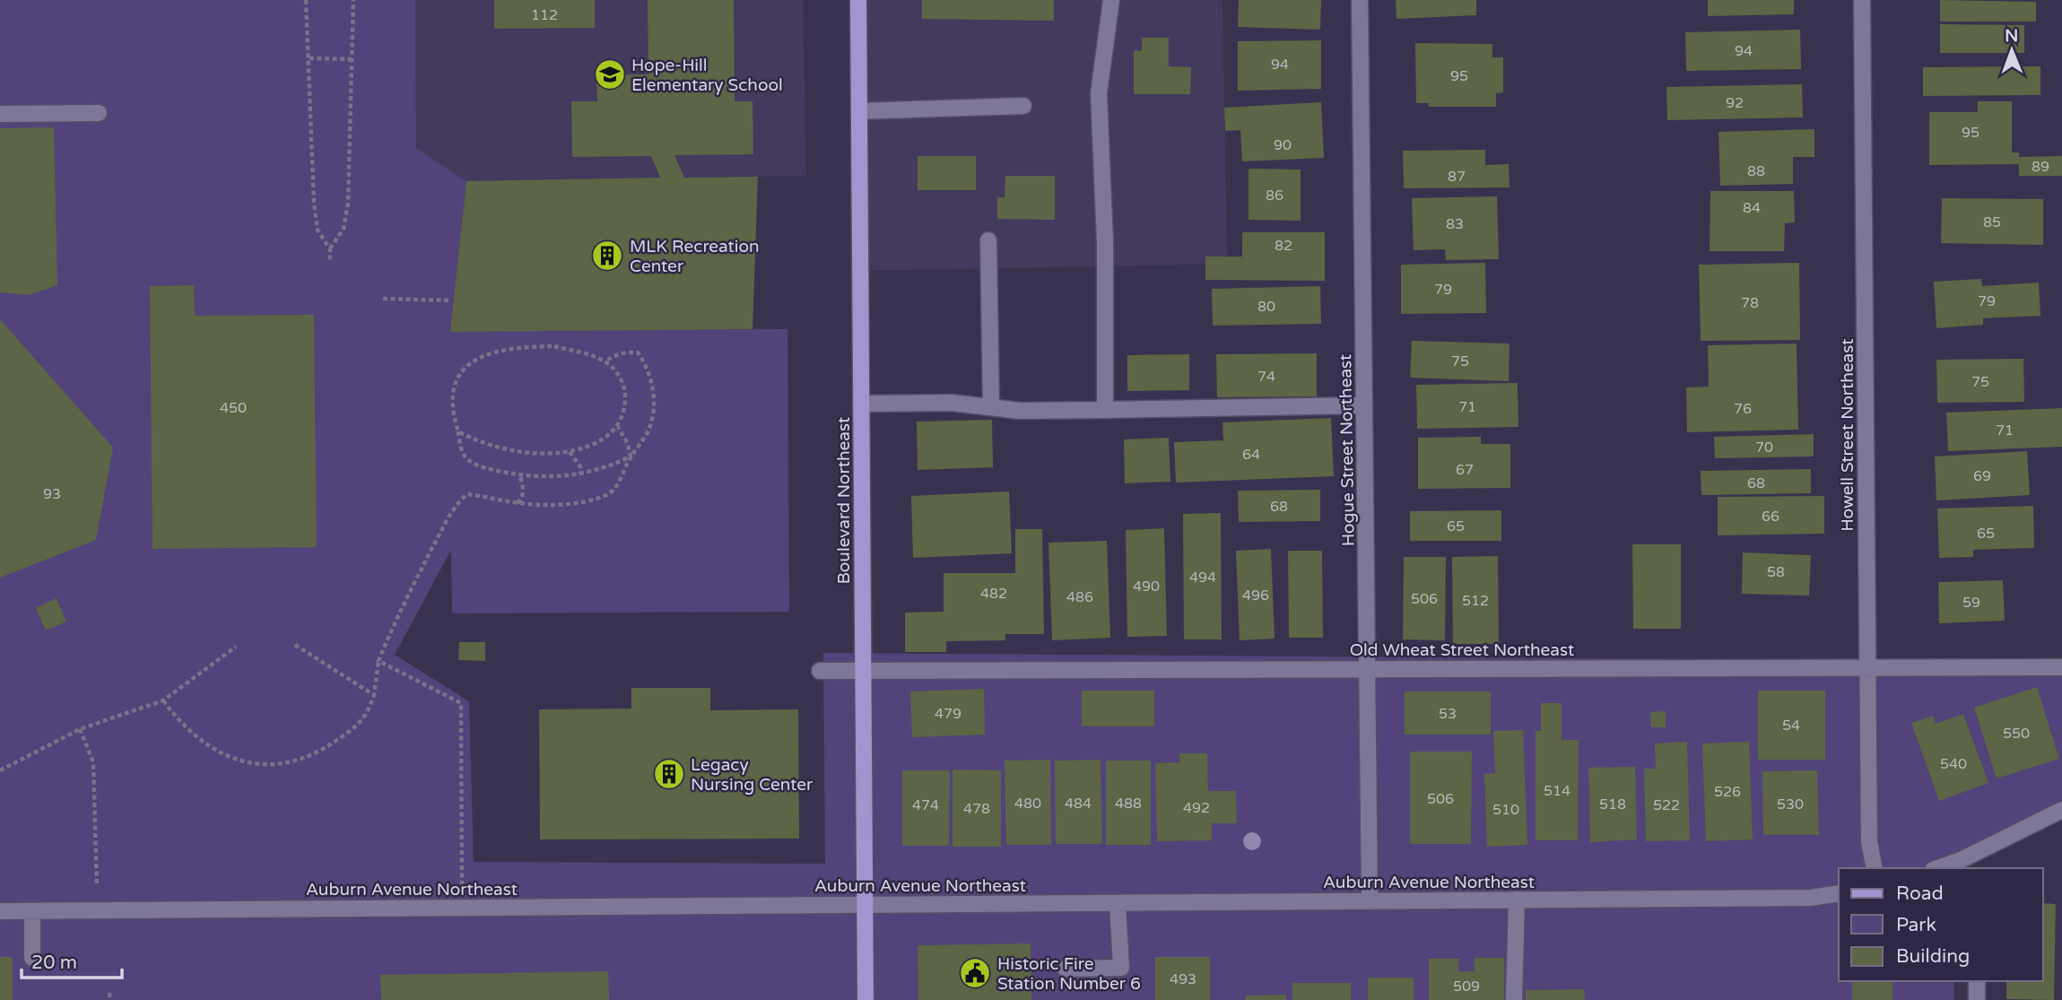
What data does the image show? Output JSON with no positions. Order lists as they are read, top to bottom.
{
  "streets": {
    "main road": ["Boulevard Northeast"],
    "street": [
      "Howell Street Northeast",
      "Hogue Street Northeast",
      "Old Wheat Street Northeast",
      "Auburn Avenue Northeast"
    ]
  },
  "crossings": [
    ["Howell Street Northeast", "Old Wheat Street Northeast"],
    ["Hogue Street Northeast", "Old Wheat Street Northeast"],
    ["Hogue Street Northeast", "Auburn Avenue Northeast"],
    ["Boulevard Northeast", "Old Wheat Street Northeast"],
    ["Boulevard Northeast", "Auburn Avenue Northeast"]
  ],
  "places": {
    "school or university": ["Hope-Hill Elementary School"],
    "building": ["MLK Recreation Center", "Legacy Nursing Center"],
    "public building": ["Historic Fire Station Number 6"]
  },
  "house_numbers": [
    "112",
    "94",
    "94",
    "95",
    "92",
    "95",
    "90",
    "89",
    "88",
    "87",
    "86",
    "84",
    "85",
    "83",
    "82",
    "79",
    "79",
    "78",
    "80",
    "75",
    "74",
    "75",
    "71",
    "450",
    "76",
    "71",
    "70",
    "64",
    "67",
    "69",
    "68",
    "93",
    "68",
    "66",
    "65",
    "65",
    "58",
    "494",
    "490",
    "482",
    "496",
    "486",
    "506",
    "512",
    "59",
    "479",
    "53",
    "54",
    "550",
    "540",
    "514",
    "526",
    "506",
    "480",
    "484",
    "488",
    "518",
    "530",
    "474",
    "522",
    "492",
    "478",
    "510",
    "493",
    "509"
  ],
  "legend": ["Road", "Park", "Building"],
  "scale_bar": "20 m",
  "north": "top"
}
